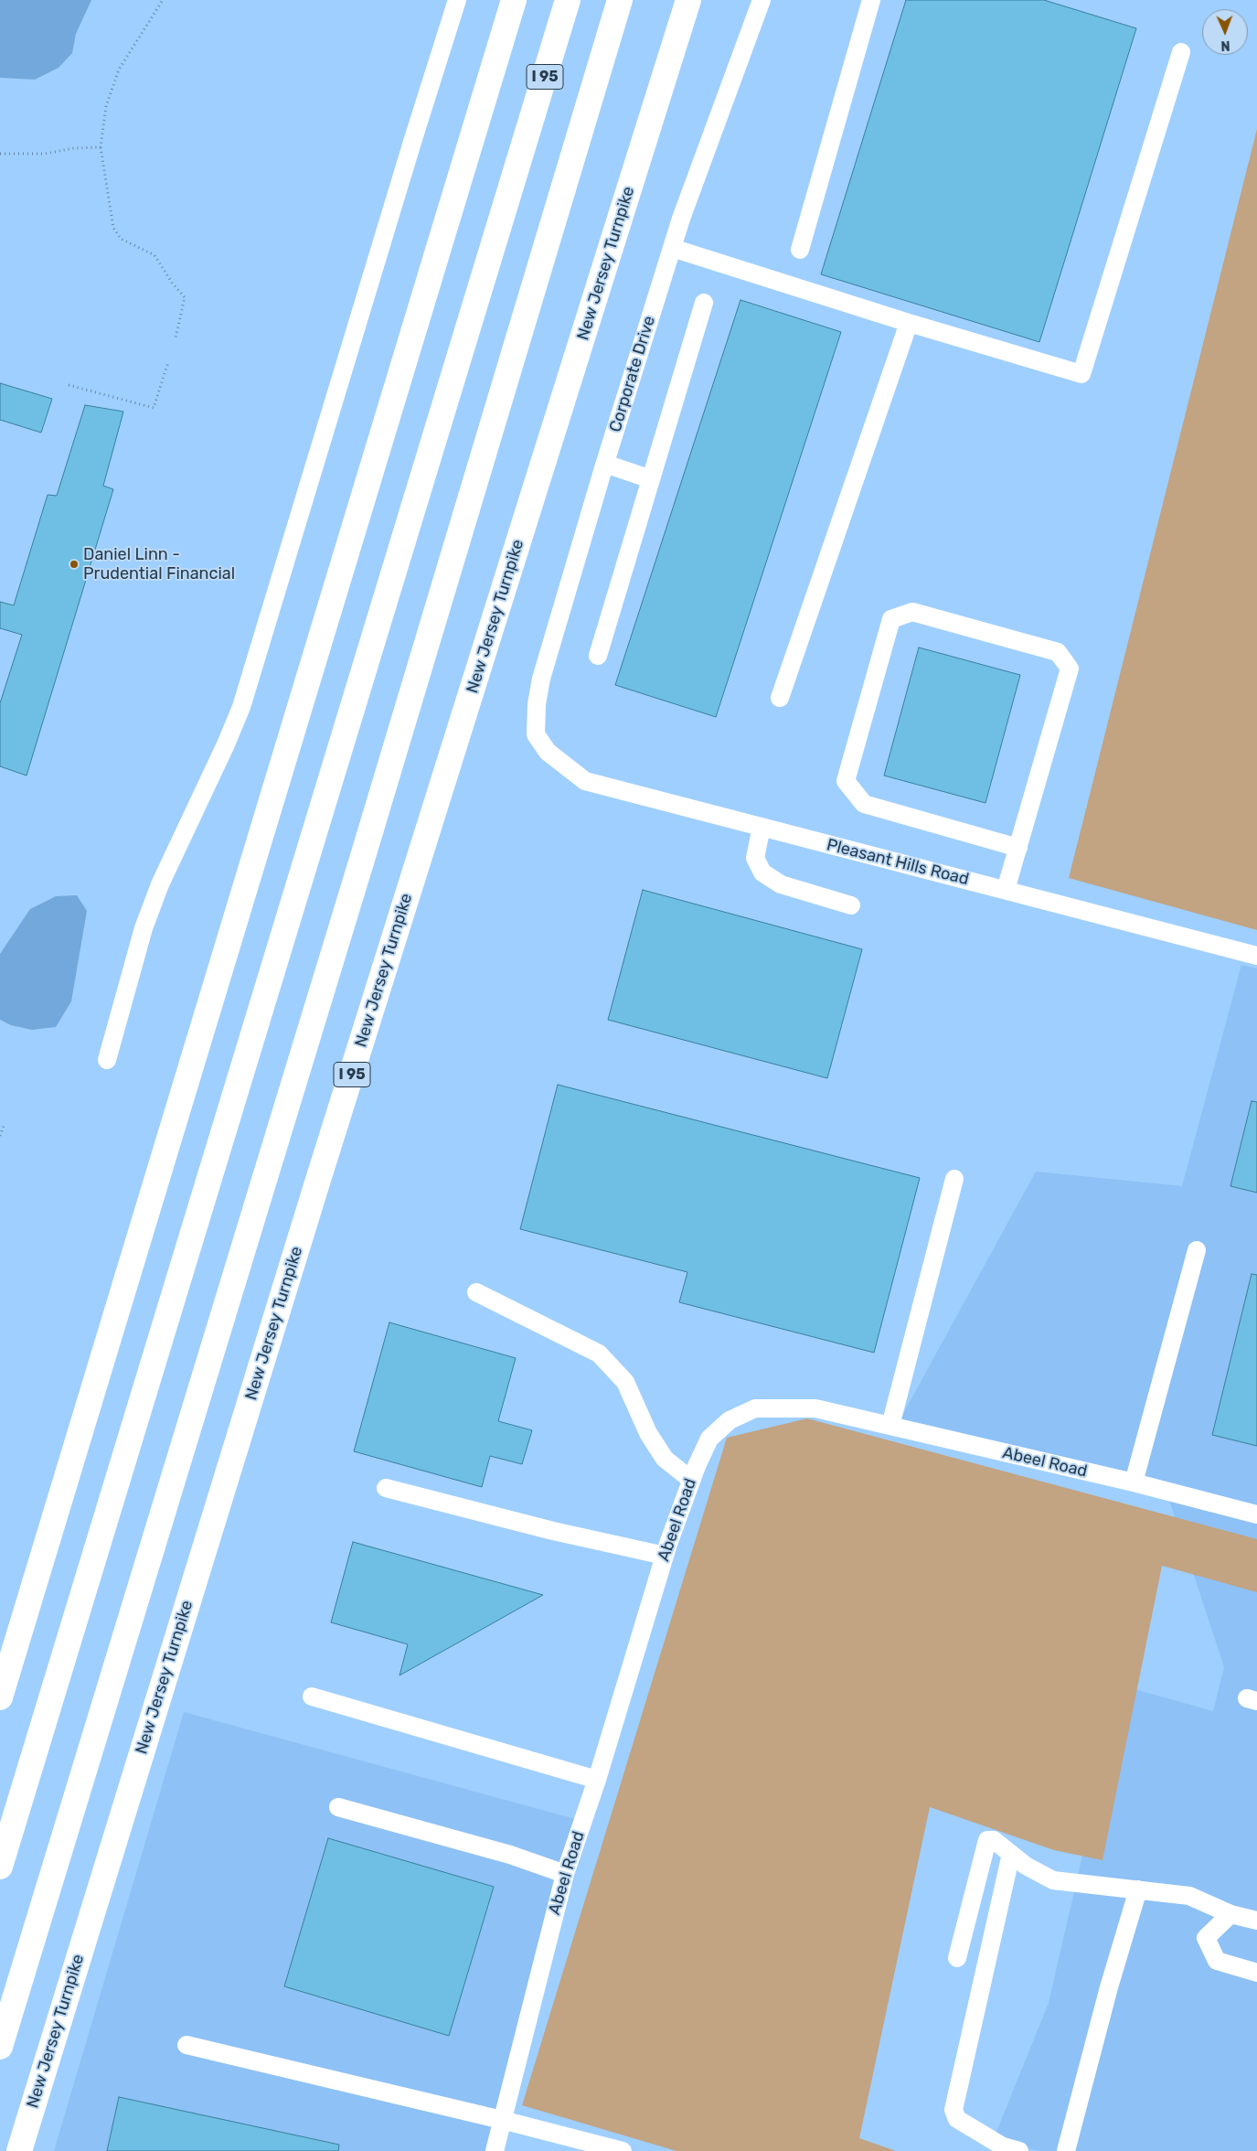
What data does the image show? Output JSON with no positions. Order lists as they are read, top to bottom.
{
  "streets": {
    "highway": ["I 95", "New Jersey Turnpike"],
    "street": ["Corporate Drive", "Pleasant Hills Road", "Abeel Road"]
  },
  "crossings": [
    ["Corporate Drive", "Pleasant Hills Road"]
  ],
  "places": ["Daniel Linn - Prudential Financial"],
  "north": "bottom"
}
